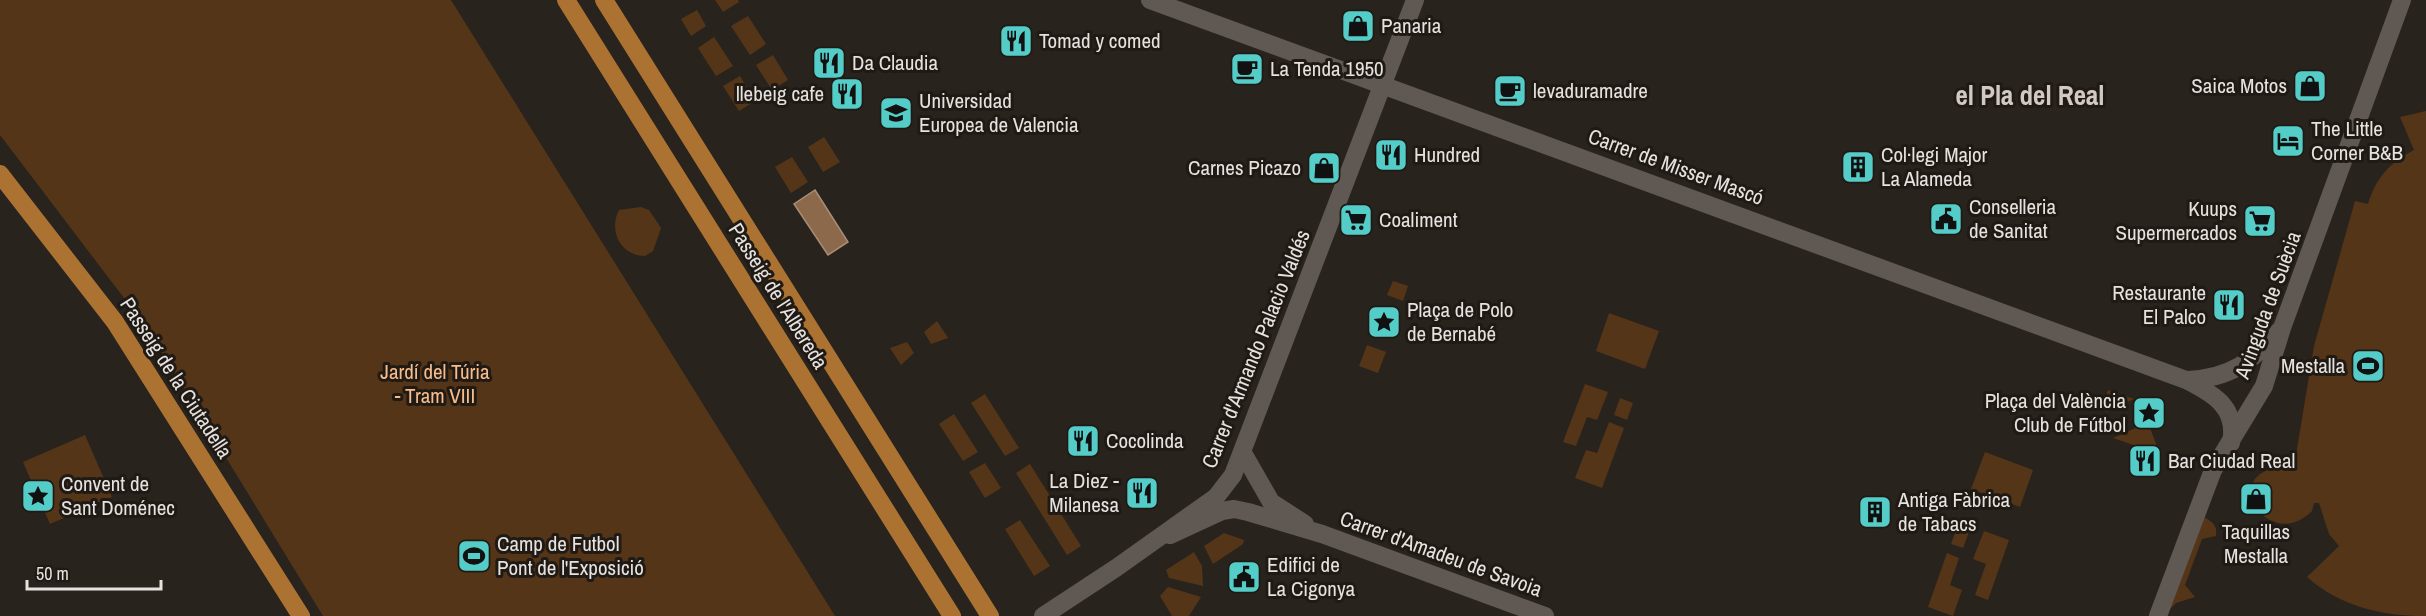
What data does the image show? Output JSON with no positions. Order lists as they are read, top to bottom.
{
  "streets": {
    "main road": ["Passeig de l'Albereda", "Passeig de la Ciutadella"],
    "street": [
      "Carrer de Misser Mascó",
      "Avinguda de Suècia",
      "Carrer d'Armando Palacio Valdés",
      "Carrer d'Amadeu de Savoia"
    ]
  },
  "crossings": [
    ["Carrer de Misser Mascó", "Avinguda de Suècia"],
    ["Carrer de Misser Mascó", "Carrer d'Armando Palacio Valdés"],
    ["Carrer d'Armando Palacio Valdés", "Carrer d'Amadeu de Savoia"]
  ],
  "districts": ["el Pla del Real"],
  "parks": ["Jardí del Túria - Tram VIII"],
  "places": {
    "shop": [
      "Panaria",
      "Saica Motos",
      "Carnes Picazo",
      "Taquillas Mestalla"
    ],
    "restaurant": [
      "Tomad y comed",
      "Da Claudia",
      "llebeig cafe",
      "Hundred",
      "Restaurante El Palco",
      "Cocolinda",
      "Bar Ciudad Real",
      "La Diez - Milanesa"
    ],
    "cafe": ["La Tenda 1950", "levaduramadre"],
    "school or university": ["Universidad Europea de Valencia"],
    "hotel": ["The Little Corner B&B"],
    "building": ["Col·legi Major La Alameda", "Antiga Fàbrica de Tabacs"],
    "public building": ["Conselleria de Sanitat", "Edifici de La Cigonya"],
    "supermarket": ["Coaliment", "Kuups Supermercados"],
    "place": ["Plaça de Polo de Bernabé", "Plaça del València Club de Fútbol", "Convent de Sant Doménec"],
    "sports": ["Mestalla", "Camp de Futbol Pont de l'Exposició"]
  },
  "scale_bar": "50 m"
}
